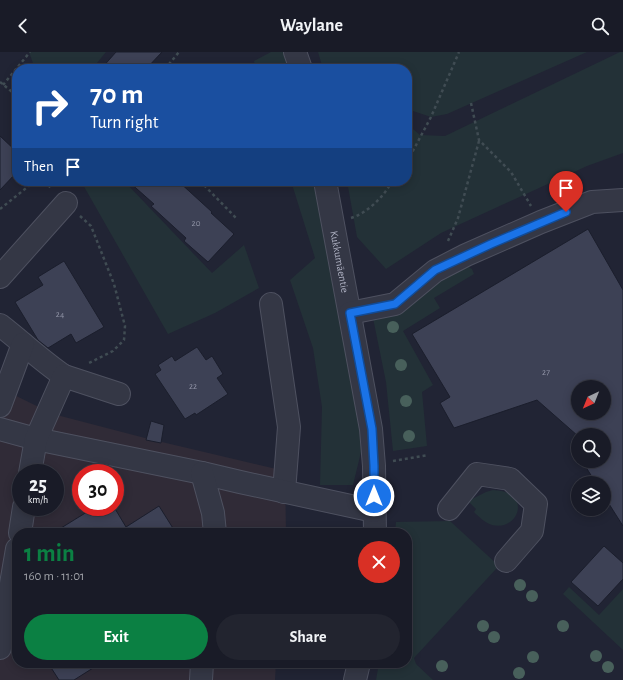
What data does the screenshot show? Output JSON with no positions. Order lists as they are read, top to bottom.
{
  "streets": {
    "street": ["Kukkumäentie"]
  },
  "house_numbers": [
    "20",
    "24",
    "27",
    "22"
  ],
  "north": "bottom left",
  "page": {
    "header": "Waylane",
    "turn": ["70 m", "Turn right"],
    "then": "Then",
    "speed": "25 km/h",
    "limit": "30",
    "heading": ["1 min", "160 m · 11:01"],
    "buttons": ["Exit", "Share"]
  }
}
